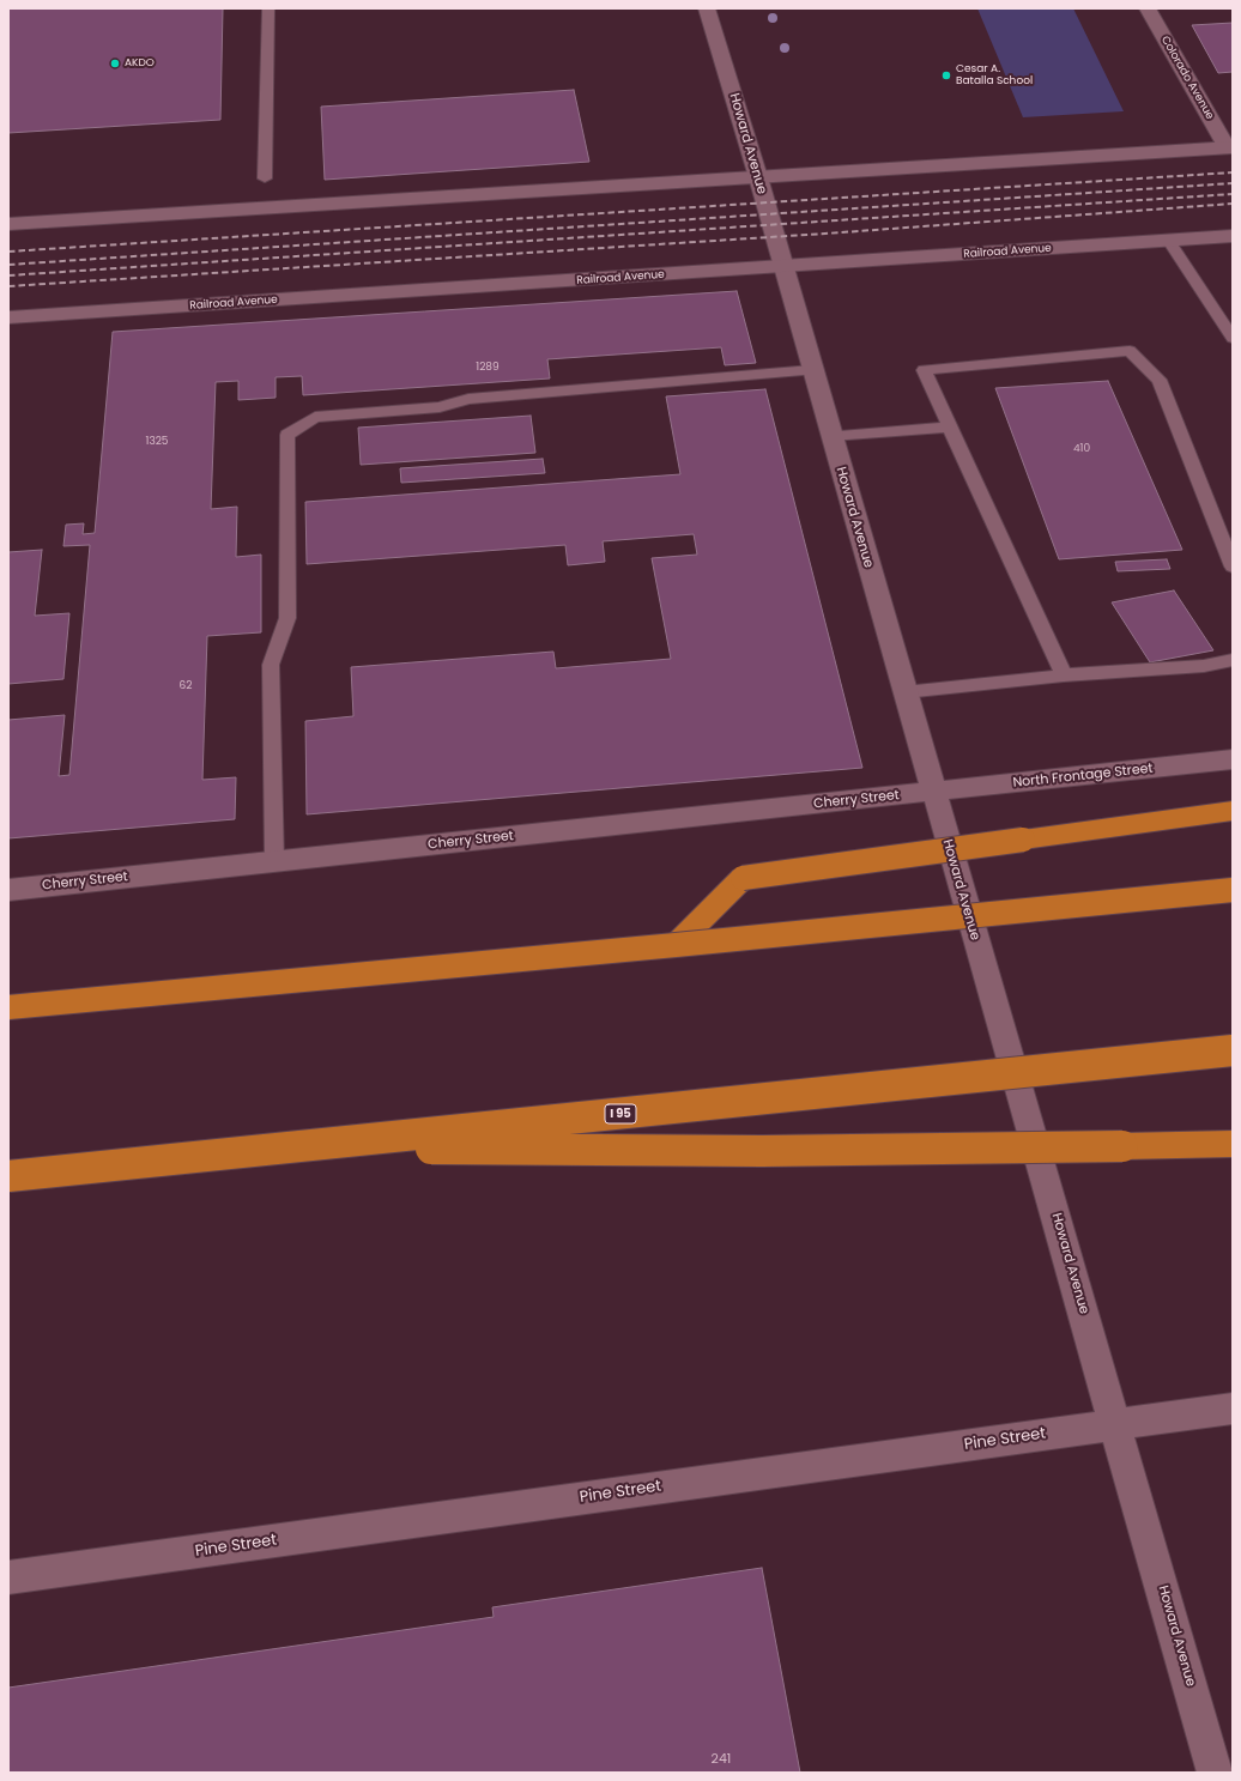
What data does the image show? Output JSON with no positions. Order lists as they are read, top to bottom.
{
  "streets": {
    "highway": ["I 95"],
    "street": [
      "Colorado Avenue",
      "Howard Avenue",
      "Railroad Avenue",
      "North Frontage Street",
      "Cherry Street",
      "Pine Street"
    ]
  },
  "crossings": [
    ["Howard Avenue", "Railroad Avenue"],
    ["Howard Avenue", "North Frontage Street"],
    ["Howard Avenue", "Cherry Street"],
    ["Howard Avenue", "Pine Street"],
    ["North Frontage Street", "Cherry Street"]
  ],
  "places": ["AKDO", "Cesar A. Batalla School"],
  "house_numbers": [
    "1289",
    "1325",
    "410",
    "62",
    "241"
  ]
}
